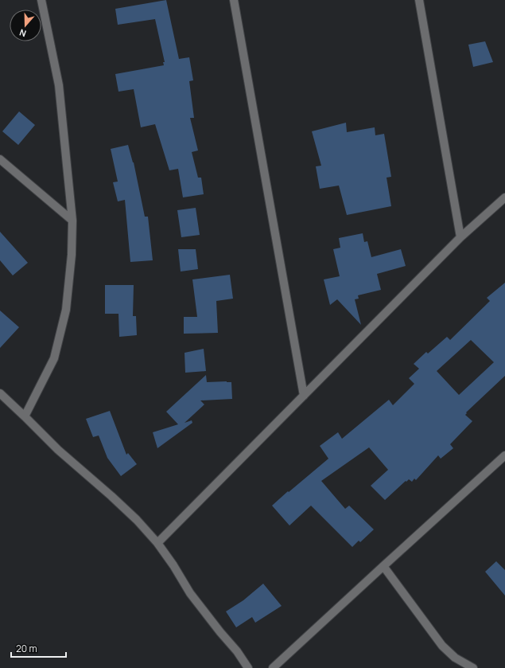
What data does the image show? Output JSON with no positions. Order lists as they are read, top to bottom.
{
  "scale_bar": "20 m",
  "north": "bottom"
}
